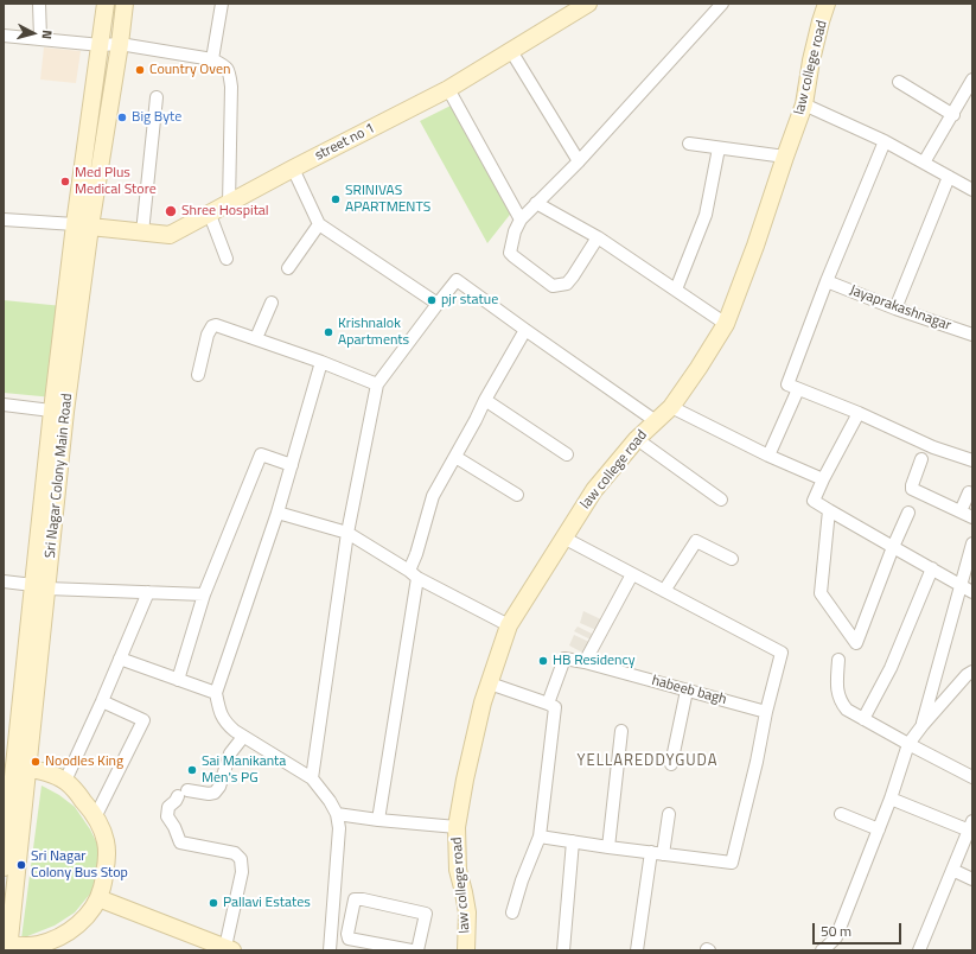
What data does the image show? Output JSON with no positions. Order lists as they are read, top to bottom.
{
  "streets": {
    "main road": ["law college road", "street no 1", "Sri Nagar Colony Main Road"],
    "street": ["Jayaprakashnagar", "habeeb bagh"]
  },
  "crossings": [
    ["street no 1", "Sri Nagar Colony Main Road"]
  ],
  "districts": ["YELLAREDDYGUDA"],
  "places": [
    "Country Oven",
    "Big Byte",
    "Med Plus Medical Store",
    "SRINIVAS APARTMENTS",
    "Shree Hospital",
    "pjr statue",
    "Krishnalok Apartments",
    "HB Residency",
    "Noodles King",
    "Sai Manikanta Men's PG",
    "Sri Nagar Colony Bus Stop",
    "Pallavi Estates"
  ],
  "scale_bar": "50 m",
  "north": "right"
}
